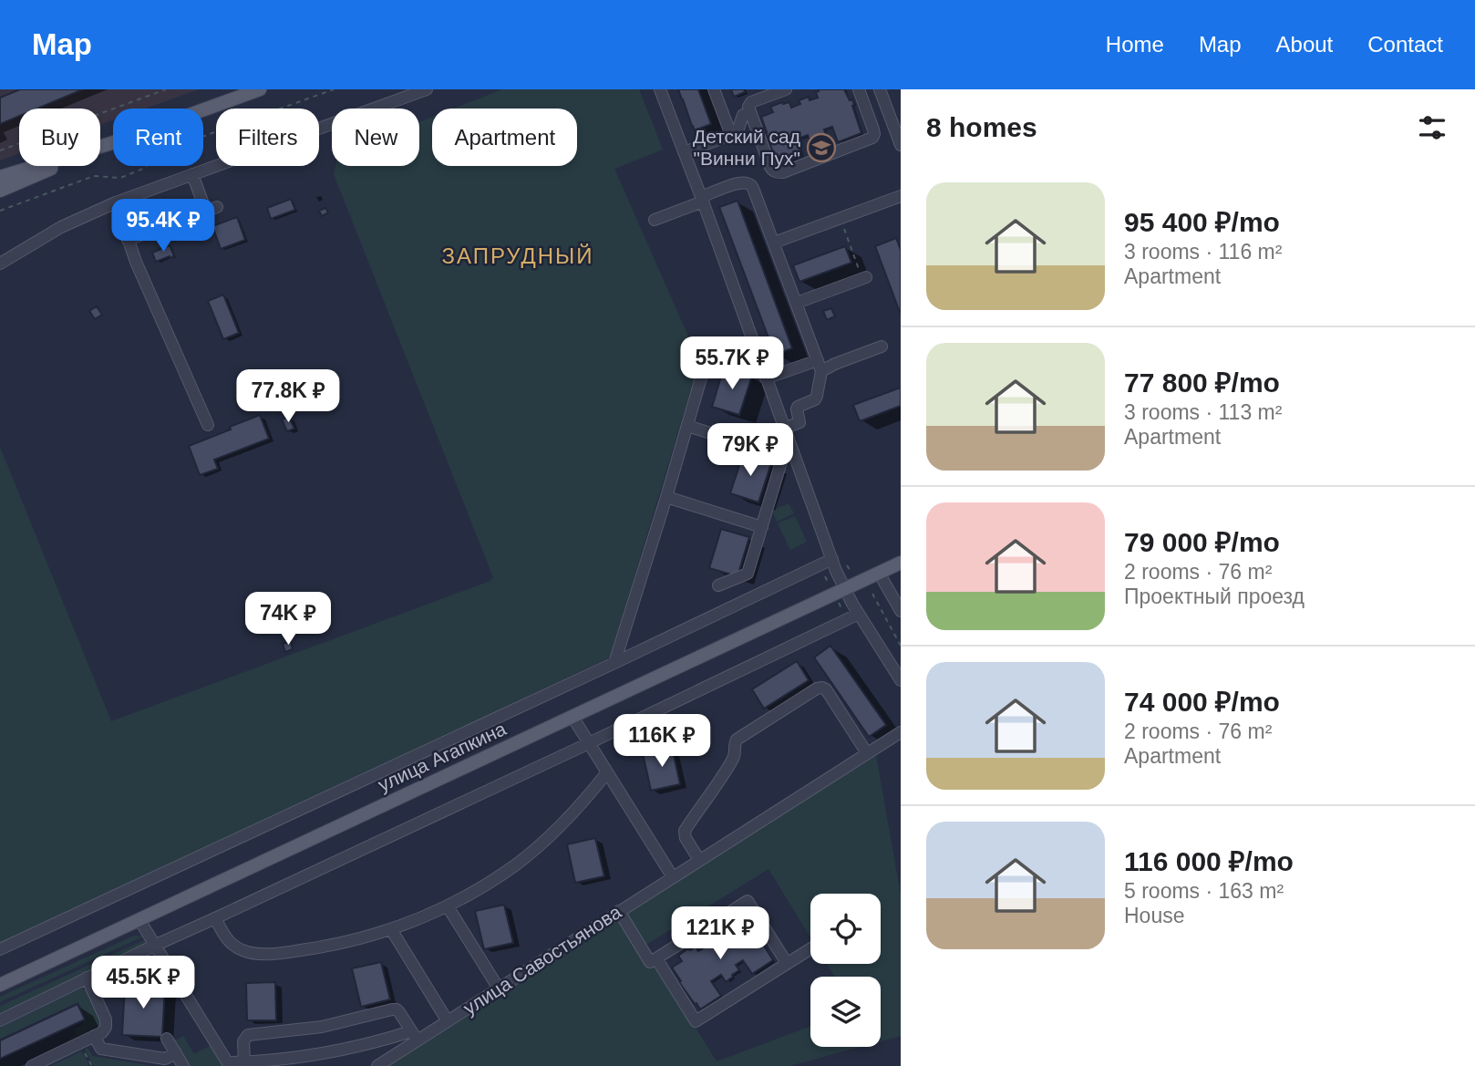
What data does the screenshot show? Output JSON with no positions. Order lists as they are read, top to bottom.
{
  "streets": {
    "main road": ["улица Агапкина"],
    "street": ["улица Савостьянова"]
  },
  "districts": ["ЗАПРУДНЫЙ"],
  "places": {
    "school or university": ["Детский сад \"Винни Пух\""]
  },
  "page": {
    "header": "Map",
    "nav": [
      "Home",
      "Map",
      "About",
      "Contact"
    ],
    "heading": "8 homes",
    "chip": [
      "Buy",
      "Rent",
      "Filters",
      "New",
      "Apartment"
    ],
    "list": [
      {
        "name": "95 400 ₽/mo",
        "note": "3 rooms · 116 m² · Apartment"
      },
      {
        "name": "77 800 ₽/mo",
        "note": "3 rooms · 113 m² · Apartment"
      },
      {
        "name": "79 000 ₽/mo",
        "note": "2 rooms · 76 m² · Проектный проезд"
      },
      {
        "name": "74 000 ₽/mo",
        "note": "2 rooms · 76 m² · Apartment"
      },
      {
        "name": "116 000 ₽/mo",
        "note": "5 rooms · 163 m² · House"
      }
    ],
    "price": [
      "95.4K ₽",
      "55.7K ₽",
      "77.8K ₽",
      "79K ₽",
      "74K ₽",
      "116K ₽",
      "121K ₽",
      "45.5K ₽"
    ]
  }
}
